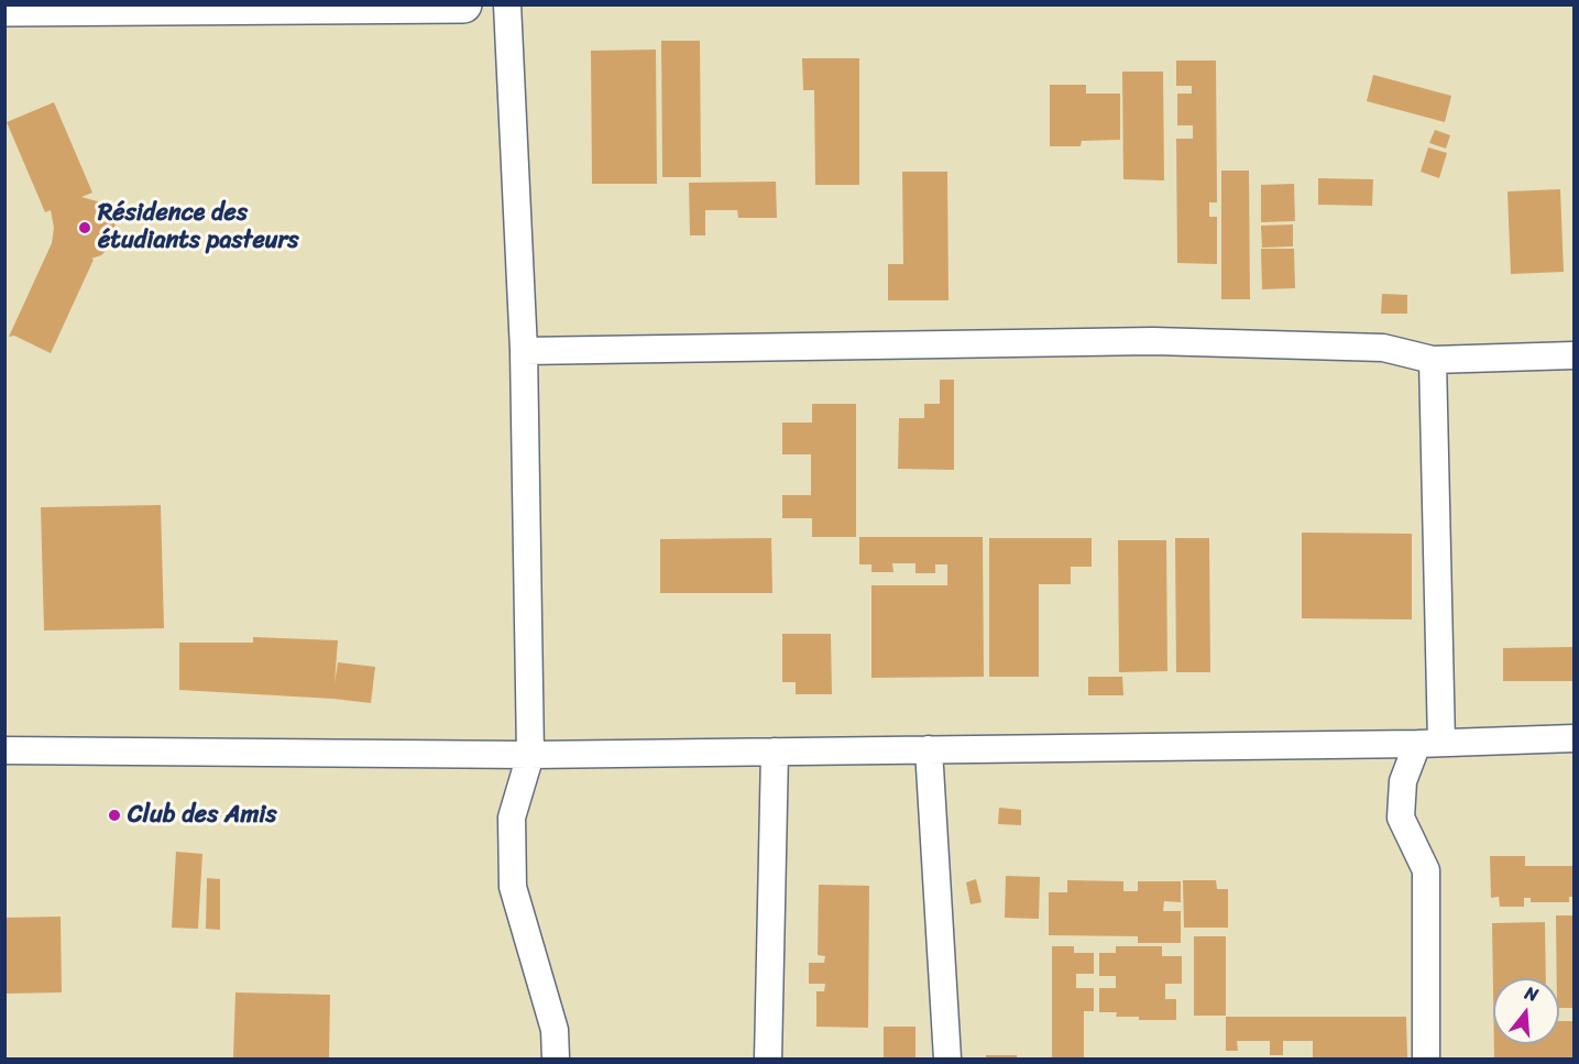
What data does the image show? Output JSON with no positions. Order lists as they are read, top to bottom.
{
  "places": ["Résidence des étudiants pasteurs", "Club des Amis"],
  "north": "top"
}
